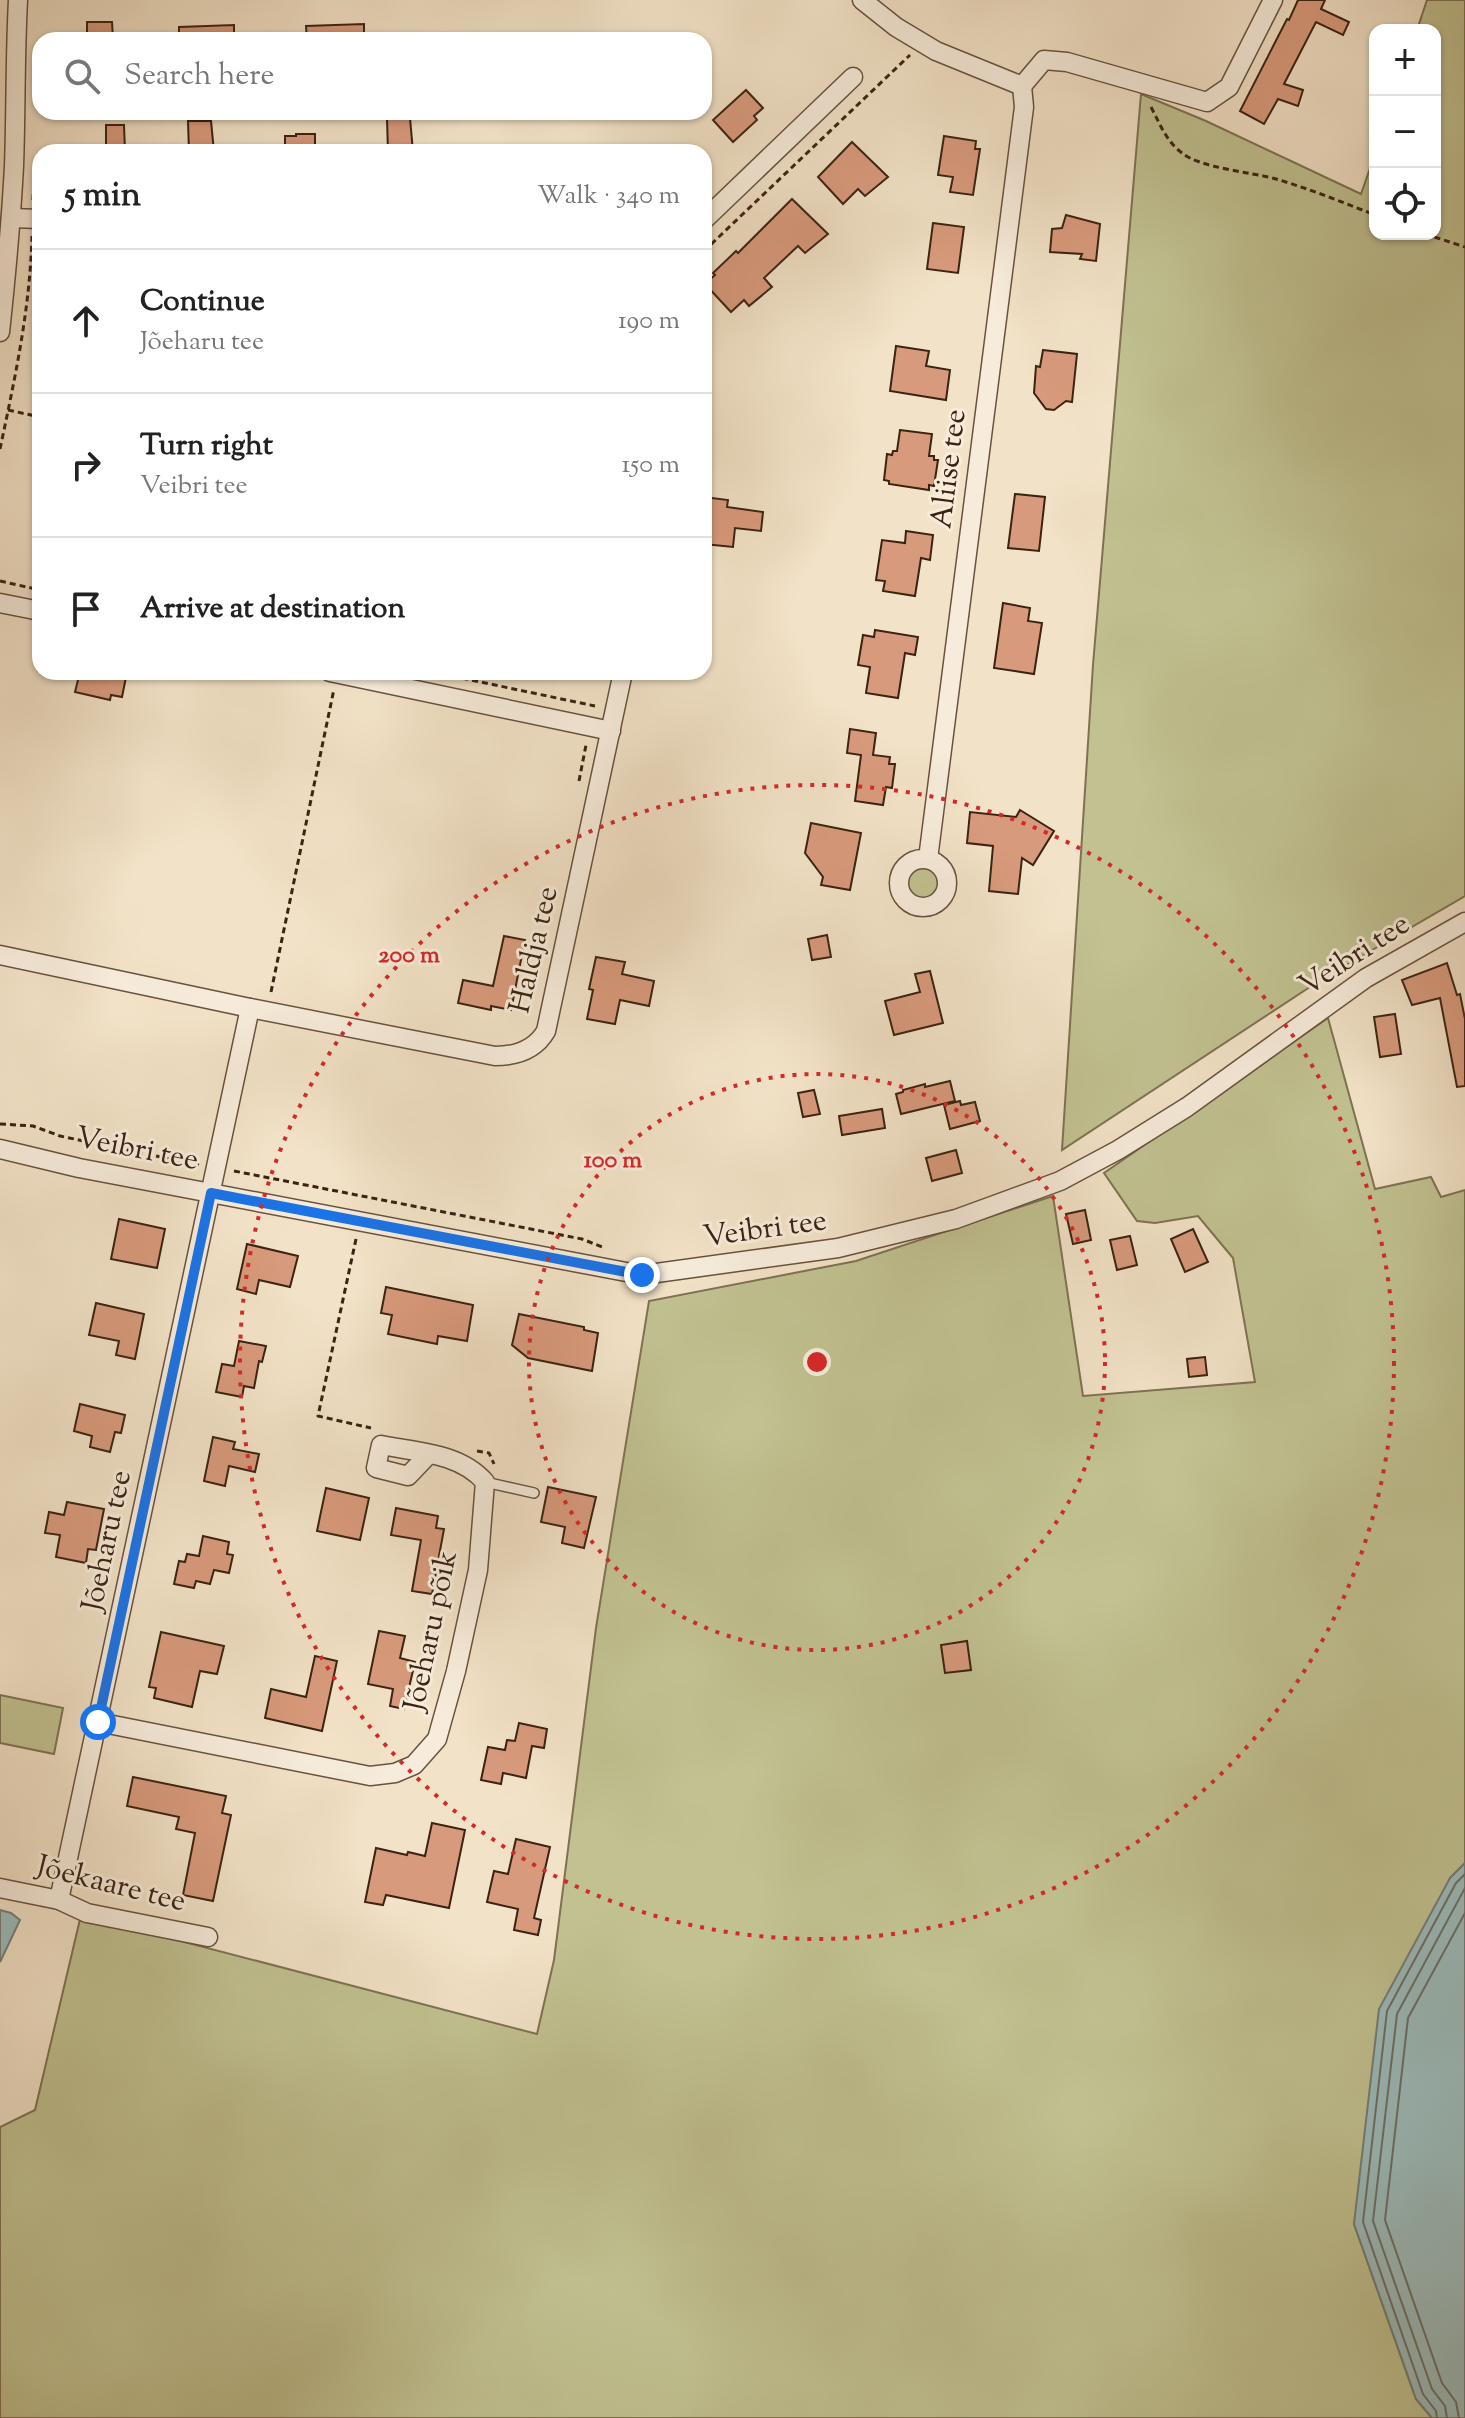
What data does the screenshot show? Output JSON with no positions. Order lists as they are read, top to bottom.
{
  "streets": {
    "street": [
      "Aliise tee",
      "Haldja tee",
      "Veibri tee",
      "Jõeharu tee",
      "Jõeharu põik",
      "Jõekaare tee"
    ]
  },
  "crossings": [
    ["Veibri tee", "Jõeharu tee"],
    ["Jõeharu tee", "Jõeharu põik"],
    ["Jõeharu tee", "Jõekaare tee"]
  ],
  "page": {
    "map_buttons": ["+", "−"],
    "search": "Search here",
    "heading": ["5 min", "Walk · 340 m"],
    "list": [
      ["Continue", "Jõeharu tee", "190 m"],
      ["Turn right", "Veibri tee", "150 m"],
      "Arrive at destination"
    ]
  },
  "rings": ["200 m", "100 m"]
}
